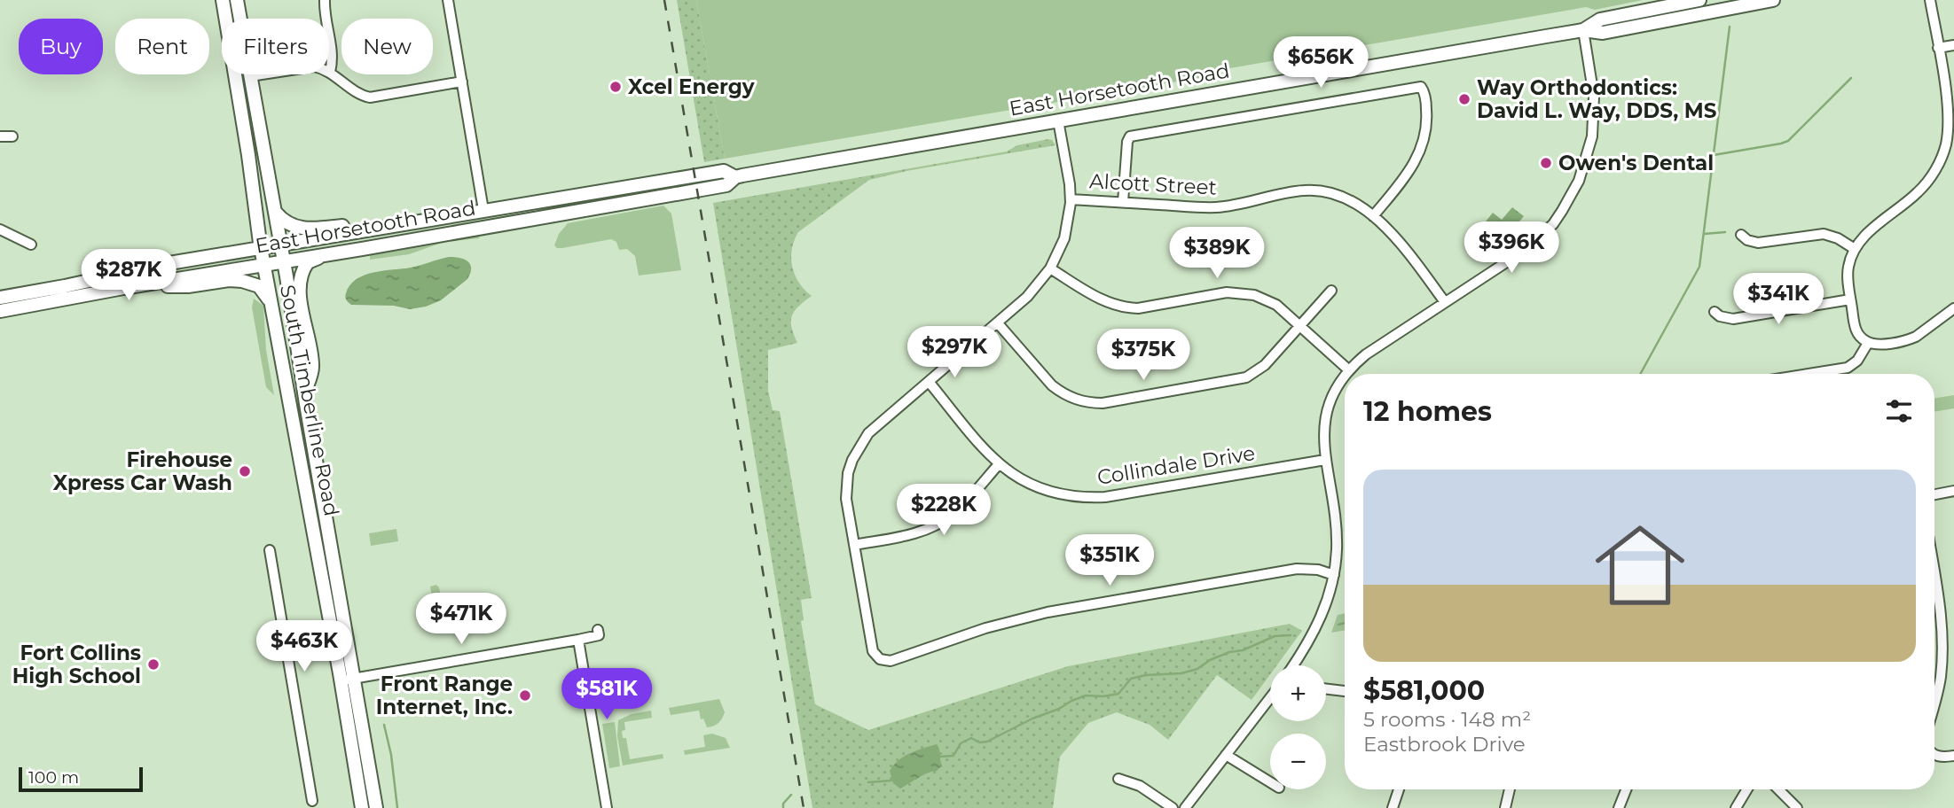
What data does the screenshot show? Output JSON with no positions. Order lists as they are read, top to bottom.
{
  "streets": {
    "main road": ["East Horsetooth Road", "South Timberline Road"],
    "street": ["Alcott Street", "Collindale Drive"]
  },
  "crossings": [
    ["East Horsetooth Road", "South Timberline Road"]
  ],
  "places": [
    "Xcel Energy",
    "Way Orthodontics: David L. Way, DDS, MS",
    "Owen's Dental",
    "Firehouse Xpress Car Wash",
    "Fort Collins High School",
    "Front Range Internet, Inc."
  ],
  "scale_bar": "100 m",
  "page": {
    "chip": [
      "Buy",
      "Rent",
      "Filters",
      "New"
    ],
    "price": [
      "$656K",
      "$396K",
      "$389K",
      "$287K",
      "$341K",
      "$297K",
      "$375K",
      "$228K",
      "$351K",
      "$471K",
      "$463K",
      "$581K"
    ],
    "heading": "12 homes",
    "list": [
      {
        "name": "$581,000",
        "note": "5 rooms · 148 m² · Eastbrook Drive"
      }
    ],
    "map_buttons": ["+", "−"],
    "scale": "100 m"
  }
}
